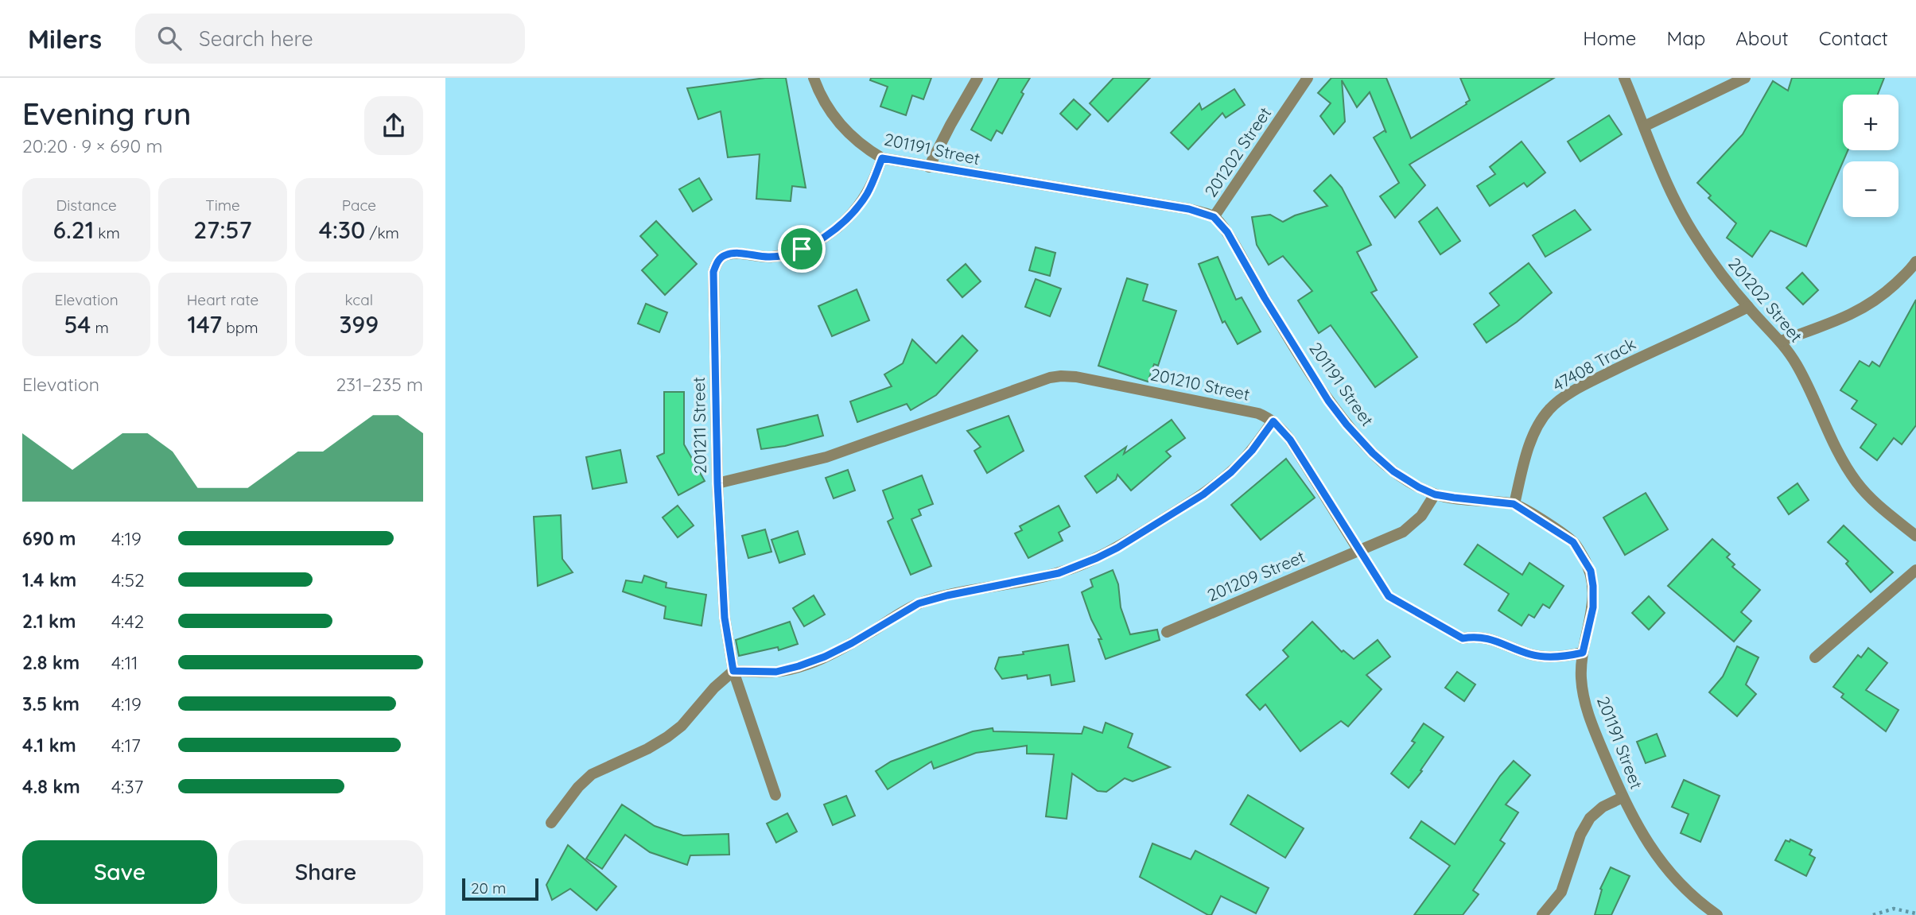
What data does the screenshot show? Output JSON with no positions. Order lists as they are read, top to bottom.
{
  "streets": {
    "street": [
      "201191 Street",
      "201202 Street",
      "47408 Track",
      "201210 Street",
      "201211 Street",
      "201209 Street"
    ]
  },
  "crossings": [
    ["201191 Street", "201202 Street"],
    ["201191 Street", "47408 Track"],
    ["201191 Street", "201211 Street"],
    ["201191 Street", "201209 Street"],
    ["201202 Street", "47408 Track"],
    ["201210 Street", "201211 Street"],
    ["201210 Street", "201209 Street"]
  ],
  "scale_bar": "20 m",
  "page": {
    "header": "Milers",
    "search": "Search here",
    "nav": [
      "Home",
      "Map",
      "About",
      "Contact"
    ],
    "heading": ["Evening run", "20:20 · 9 × 690 m"],
    "map_buttons": ["+", "−"],
    "stats": [
      ["Distance", "6.21 km"],
      ["Time", "27:57"],
      ["Pace", "4:30 /km"],
      ["Elevation", "54 m"],
      ["Heart rate", "147 bpm"],
      ["kcal", "399"]
    ],
    "chart": ["Elevation", "231–235 m"],
    "list": [
      {
        "name": "690 m",
        "note": "4:19"
      },
      {
        "name": "1.4 km",
        "note": "4:52"
      },
      {
        "name": "2.1 km",
        "note": "4:42"
      },
      {
        "name": "2.8 km",
        "note": "4:11"
      },
      {
        "name": "3.5 km",
        "note": "4:19"
      },
      {
        "name": "4.1 km",
        "note": "4:17"
      },
      {
        "name": "4.8 km",
        "note": "4:37"
      }
    ],
    "buttons": ["Save", "Share"],
    "scale": "20 m"
  }
}
